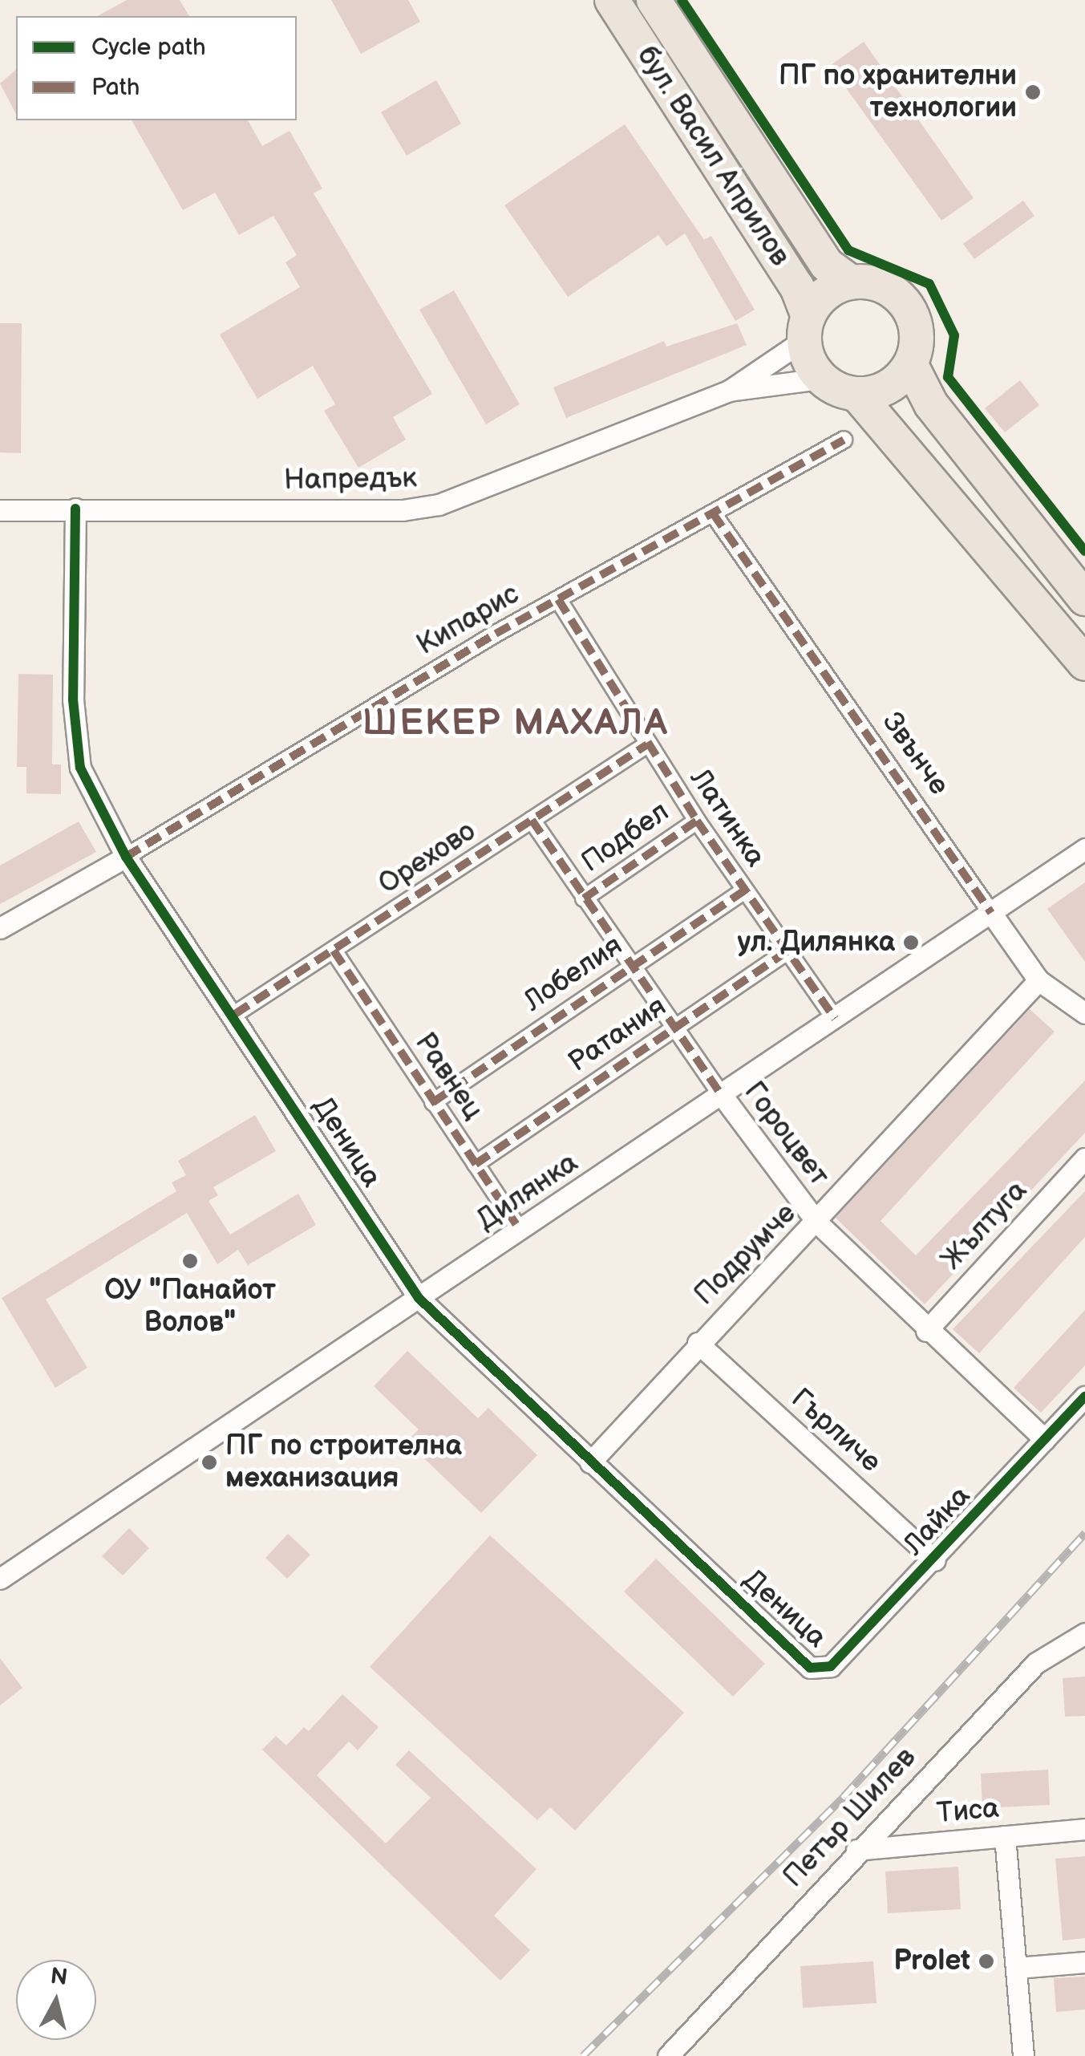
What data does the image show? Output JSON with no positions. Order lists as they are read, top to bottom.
{
  "streets": {
    "main road": ["бул. Васил Априлов"],
    "street": [
      "Напредък",
      "Кипарис",
      "Звънче",
      "Латинка",
      "Подбел",
      "Орехово",
      "Лобелия",
      "Ратания",
      "Равнец",
      "Гороцвет",
      "Деница",
      "Дилянка",
      "Жълтуга",
      "Подрумче",
      "Гърличе",
      "Лайка",
      "Тиса",
      "Петър Шилев"
    ]
  },
  "crossings": [
    ["бул. Васил Априлов", "Напредък"],
    ["Напредък", "Деница"],
    ["Кипарис", "Звънче"],
    ["Кипарис", "Латинка"],
    ["Кипарис", "Деница"],
    ["Звънче", "Дилянка"],
    ["Звънче", "Подрумче"],
    ["Латинка", "Подбел"],
    ["Латинка", "Орехово"],
    ["Латинка", "Лобелия"],
    ["Латинка", "Ратания"],
    ["Латинка", "Дилянка"],
    ["Подбел", "Гороцвет"],
    ["Орехово", "Равнец"],
    ["Орехово", "Гороцвет"],
    ["Орехово", "Деница"],
    ["Лобелия", "Равнец"],
    ["Лобелия", "Гороцвет"],
    ["Ратания", "Равнец"],
    ["Ратания", "Гороцвет"],
    ["Равнец", "Дилянка"],
    ["Гороцвет", "Дилянка"],
    ["Гороцвет", "Жълтуга"],
    ["Гороцвет", "Подрумче"],
    ["Гороцвет", "Лайка"],
    ["Деница", "Дилянка"],
    ["Деница", "Подрумче"],
    ["Деница", "Лайка"],
    ["Подрумче", "Гърличе"],
    ["Гърличе", "Лайка"],
    ["Тиса", "Петър Шилев"]
  ],
  "districts": ["ШЕКЕР МАХАЛА"],
  "places": [
    "ПГ по хранителни технологии",
    "ул. Дилянка",
    "ОУ \"Панайот Волов\"",
    "ПГ по строителна механизация",
    "Prolet"
  ],
  "legend": ["Cycle path", "Path"],
  "north": "top"
}
